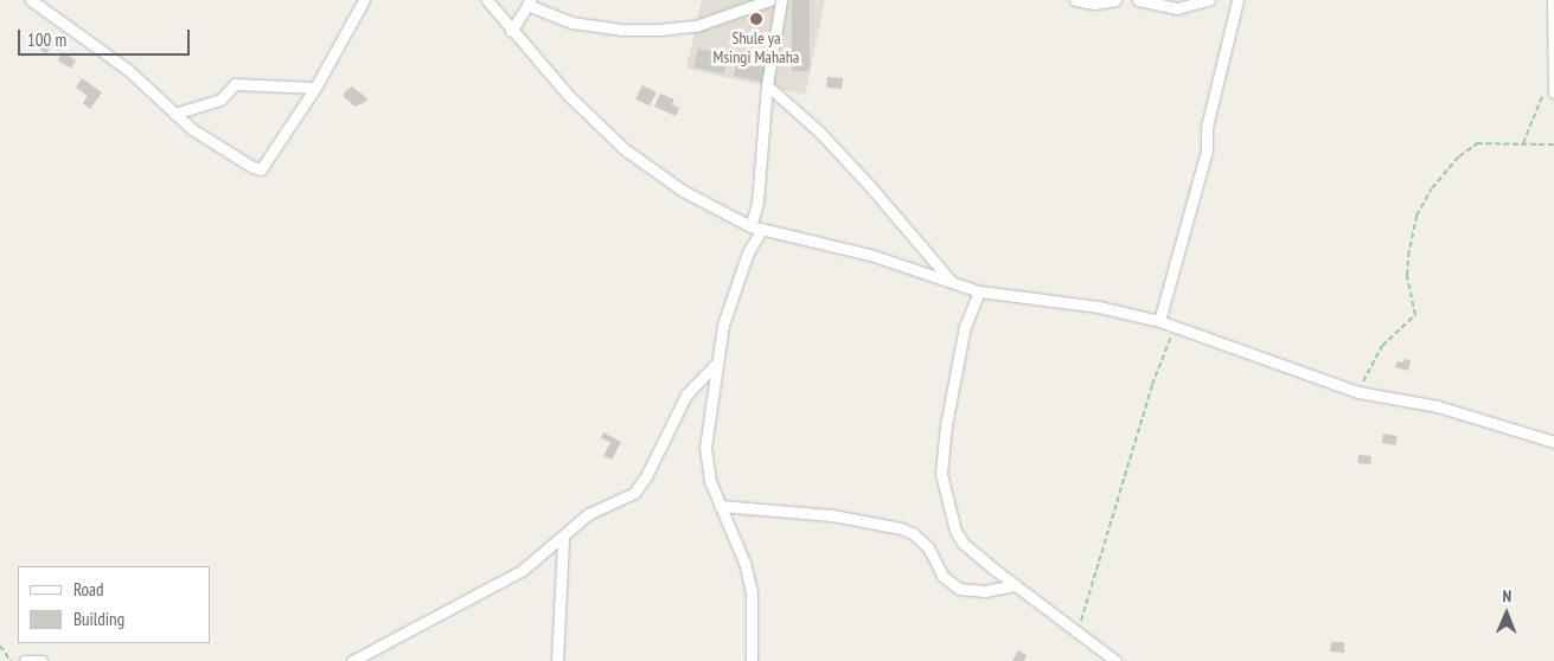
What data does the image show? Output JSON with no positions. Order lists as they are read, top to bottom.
{
  "places": ["Shule ya Msingi Mahaha"],
  "legend": ["Road", "Building"],
  "scale_bar": "100 m",
  "north": "top"
}
